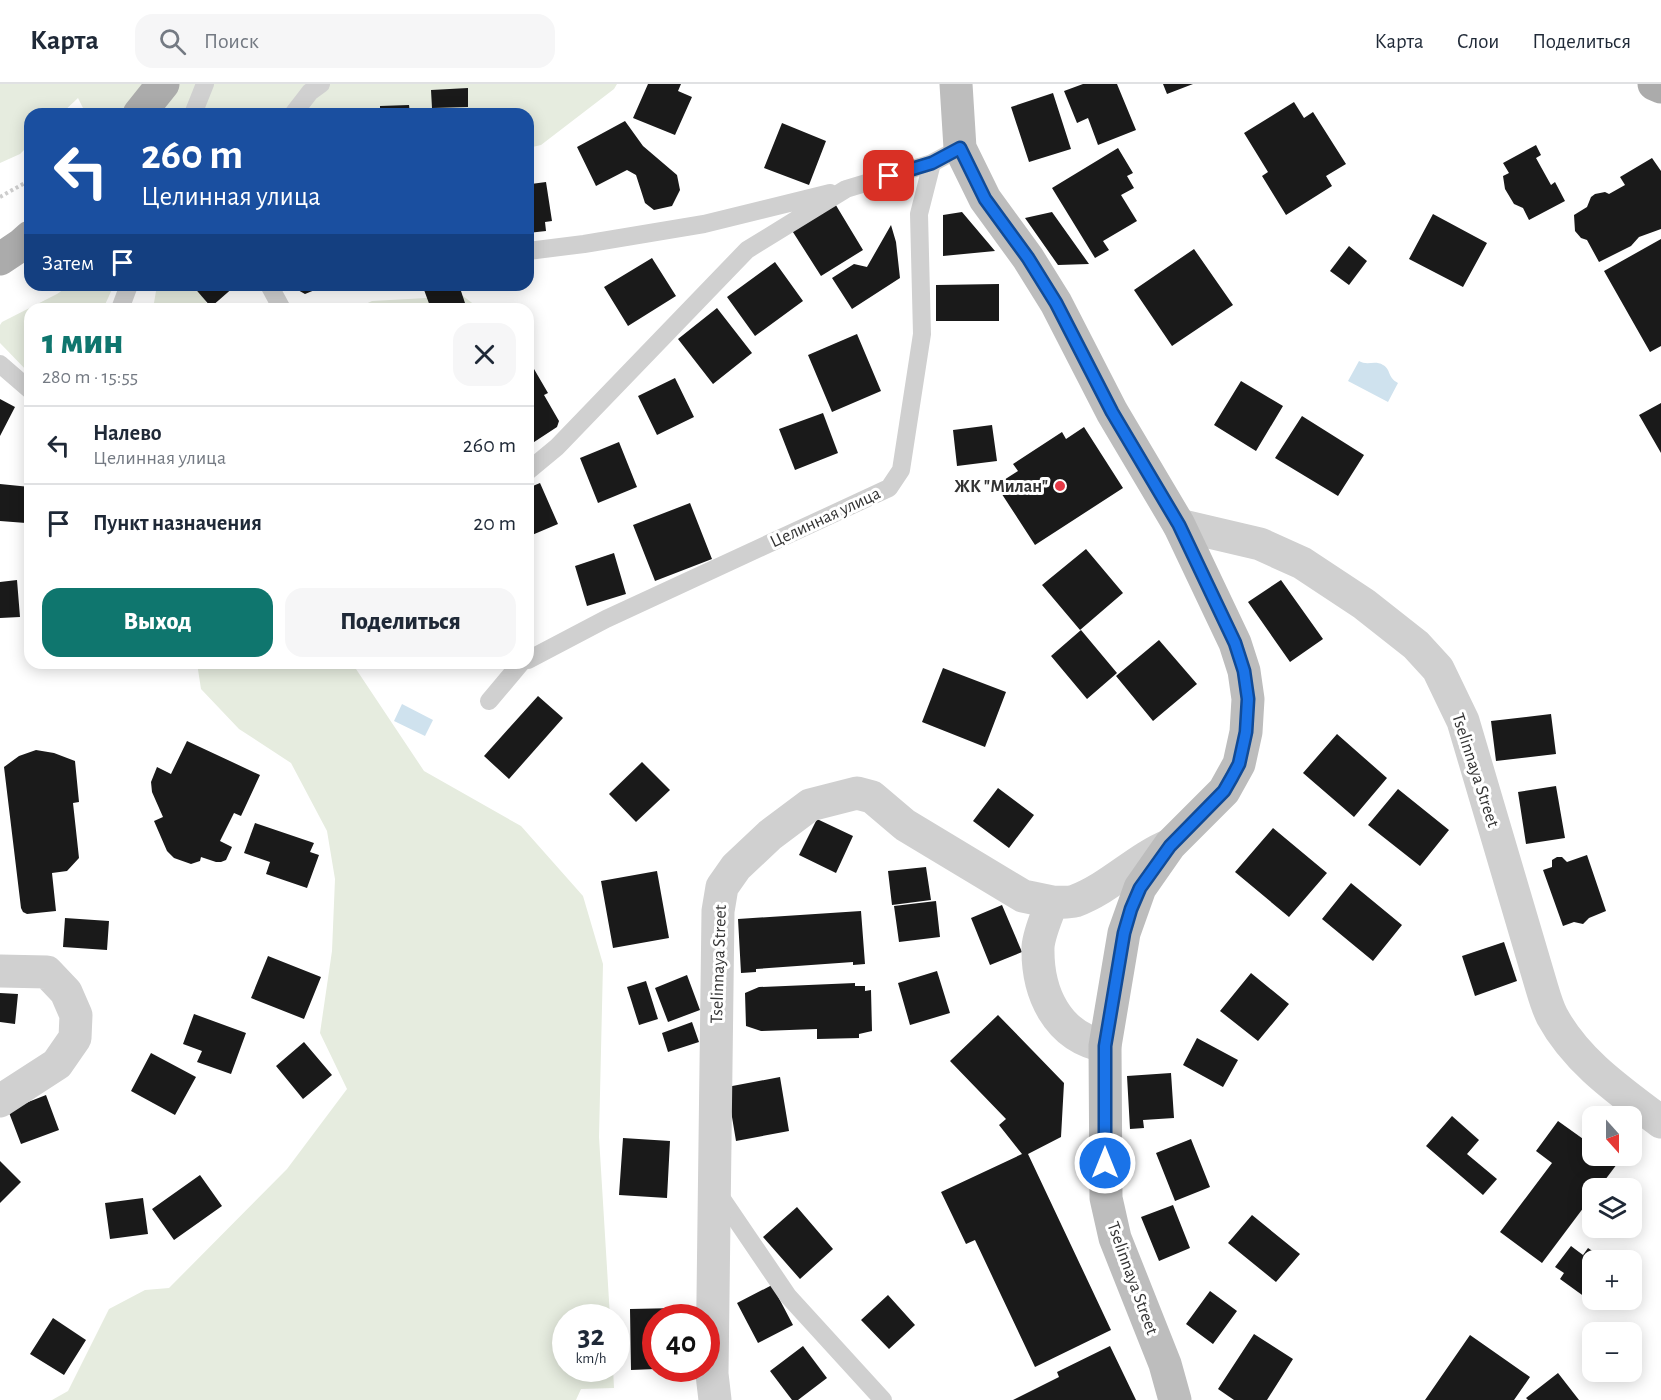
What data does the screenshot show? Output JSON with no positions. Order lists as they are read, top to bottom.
{
  "streets": {
    "street": ["Tselinnaya Street"],
    "lane": ["Целинная улица"]
  },
  "places": ["ЖК \"Милан\""],
  "north": "bottom",
  "page": {
    "header": "Карта",
    "search": "Поиск",
    "nav": ["Карта", "Слои", "Поделиться"],
    "turn": ["260 m", "Целинная улица"],
    "then": "Затем",
    "heading": ["1 мин", "280 m · 15:55"],
    "list": [
      {
        "name": "Налево",
        "note": "Целинная улица",
        "value": "260 m"
      },
      {
        "name": "Пункт назначения",
        "value": "20 m"
      }
    ],
    "buttons": ["Выход", "Поделиться"],
    "map_buttons": ["+", "−"],
    "speed": "32 km/h",
    "limit": "40"
  }
}
